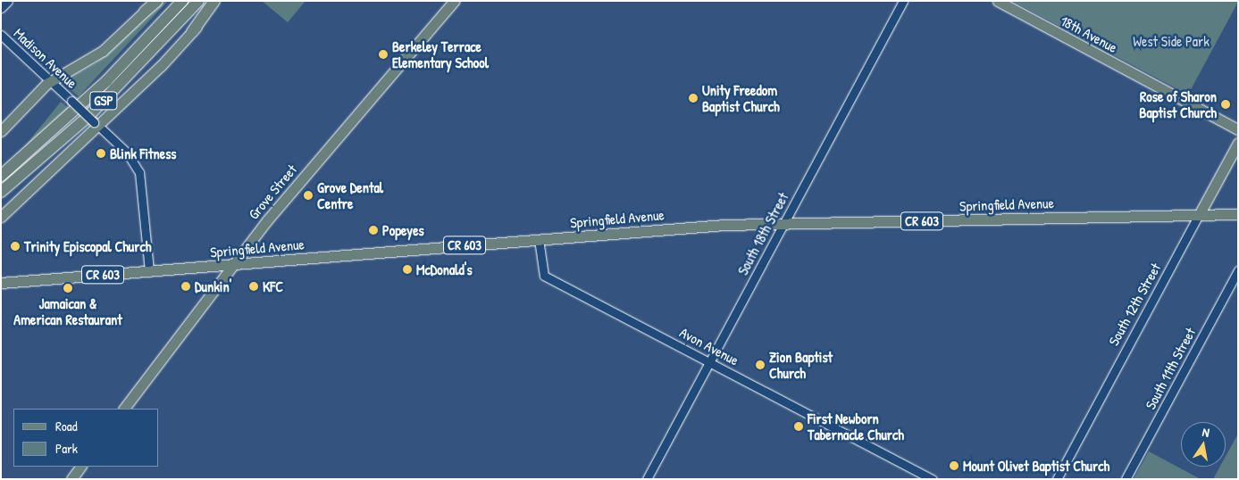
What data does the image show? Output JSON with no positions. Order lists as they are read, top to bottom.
{
  "streets": {
    "highway": ["GSP"],
    "main road": [
      "18th Avenue",
      "Grove Street",
      "Springfield Avenue",
      "CR 603",
      "South 12th Street"
    ],
    "street": [
      "Madison Avenue",
      "South 18th Street",
      "Avon Avenue",
      "South 11th Street"
    ]
  },
  "crossings": [
    ["Madison Avenue", "Springfield Avenue"],
    ["Grove Street", "Springfield Avenue"],
    ["Springfield Avenue", "South 18th Street"],
    ["Springfield Avenue", "South 12th Street"],
    ["Springfield Avenue", "Avon Avenue"],
    ["South 18th Street", "Avon Avenue"]
  ],
  "parks": ["West Side Park"],
  "places": [
    "Berkeley Terrace Elementary School",
    "Unity Freedom Baptist Church",
    "Rose of Sharon Baptist Church",
    "Blink Fitness",
    "Grove Dental Centre",
    "Popeyes",
    "Trinity Episcopal Church",
    "McDonald's",
    "Dunkin'",
    "KFC",
    "Jamaican & American Restaurant",
    "Zion Baptist Church",
    "First Newborn Tabernacle Church",
    "Mount Olivet Baptist Church"
  ],
  "legend": ["Road", "Park"],
  "north": "top"
}
